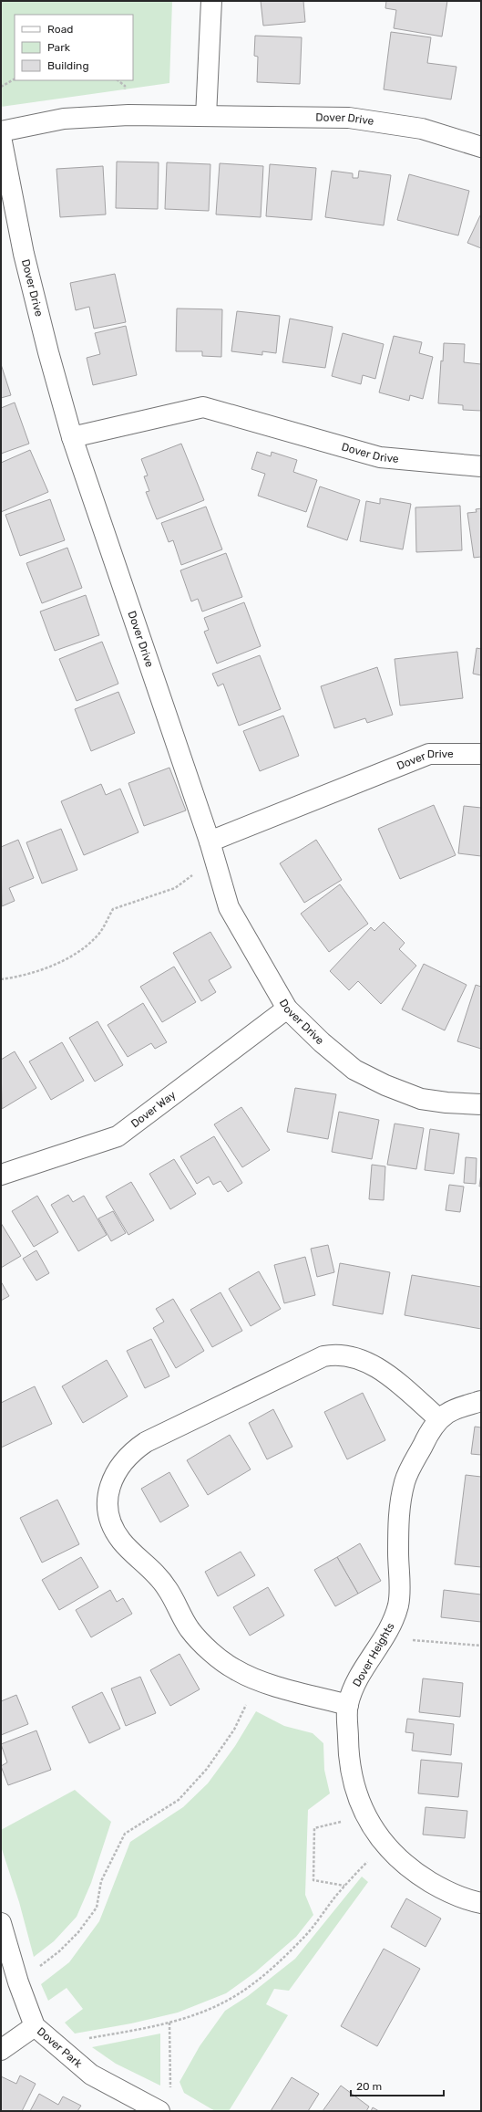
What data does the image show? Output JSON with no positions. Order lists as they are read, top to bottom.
{
  "streets": {
    "street": [
      "Dover Drive",
      "Dover Way",
      "Dover Heights",
      "Dover Park"
    ]
  },
  "crossings": [
    ["Dover Drive", "Dover Way"]
  ],
  "legend": ["Road", "Park", "Building"],
  "scale_bar": "20 m"
}
